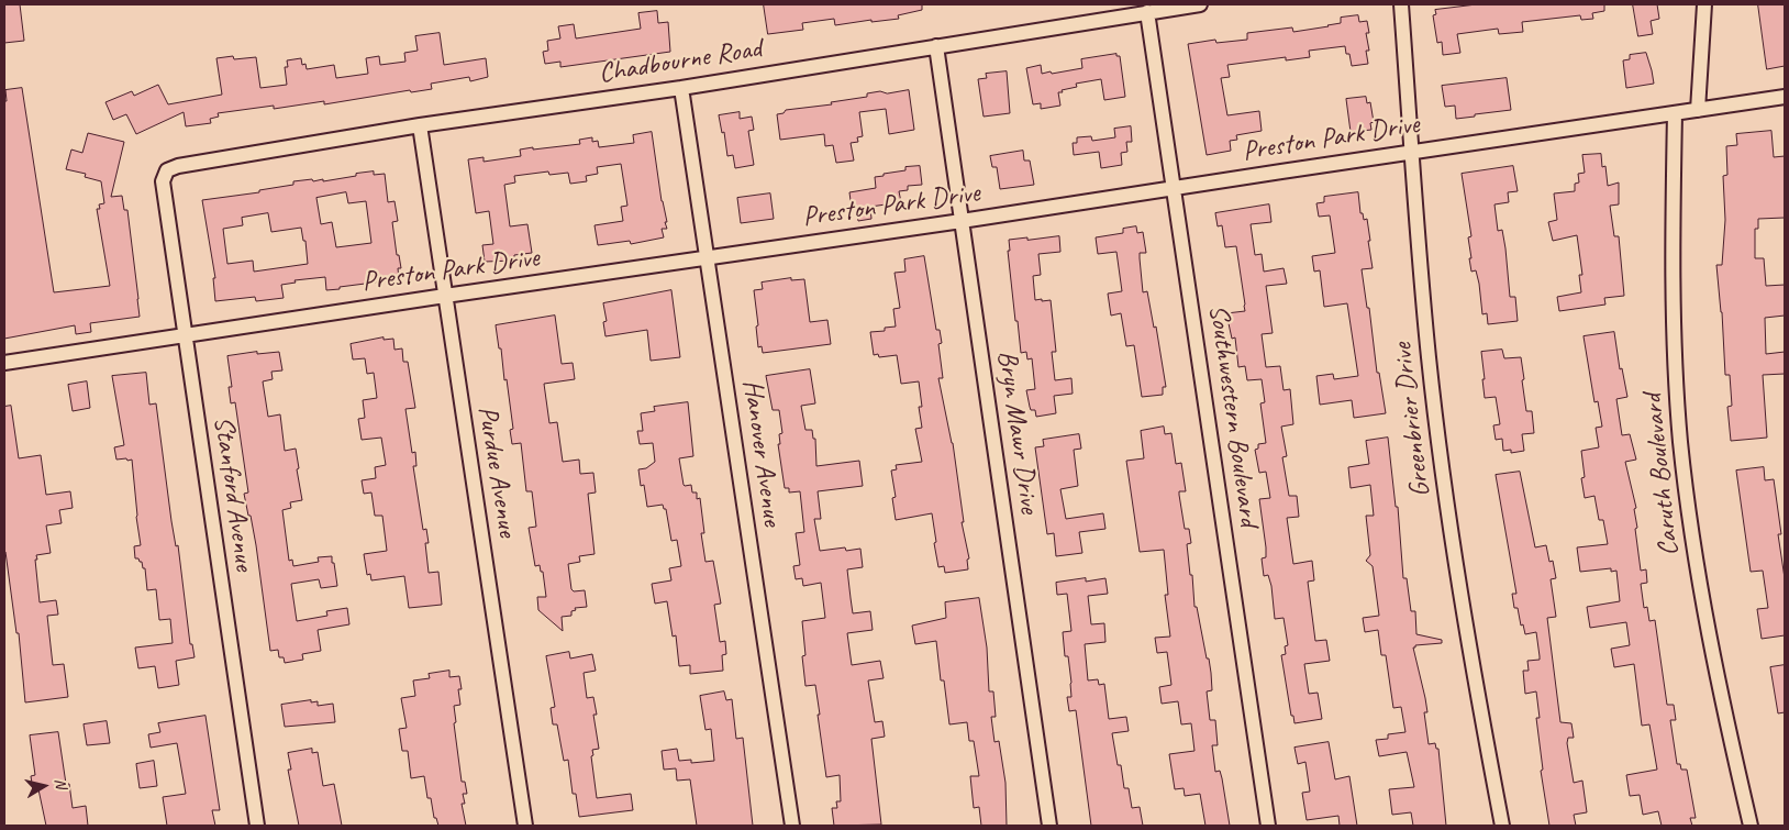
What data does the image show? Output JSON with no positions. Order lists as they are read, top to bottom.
{
  "streets": {
    "street": [
      "Chadbourne Road",
      "Preston Park Drive",
      "Southwestern Boulevard",
      "Greenbrier Drive",
      "Bryn Mawr Drive",
      "Hanover Avenue",
      "Purdue Avenue",
      "Caruth Boulevard",
      "Stanford Avenue"
    ]
  },
  "crossings": [
    ["Chadbourne Road", "Southwestern Boulevard"],
    ["Chadbourne Road", "Bryn Mawr Drive"],
    ["Chadbourne Road", "Hanover Avenue"],
    ["Chadbourne Road", "Purdue Avenue"],
    ["Chadbourne Road", "Stanford Avenue"],
    ["Preston Park Drive", "Southwestern Boulevard"],
    ["Preston Park Drive", "Greenbrier Drive"],
    ["Preston Park Drive", "Bryn Mawr Drive"],
    ["Preston Park Drive", "Hanover Avenue"],
    ["Preston Park Drive", "Purdue Avenue"],
    ["Preston Park Drive", "Caruth Boulevard"],
    ["Preston Park Drive", "Stanford Avenue"]
  ],
  "north": "right"
}
